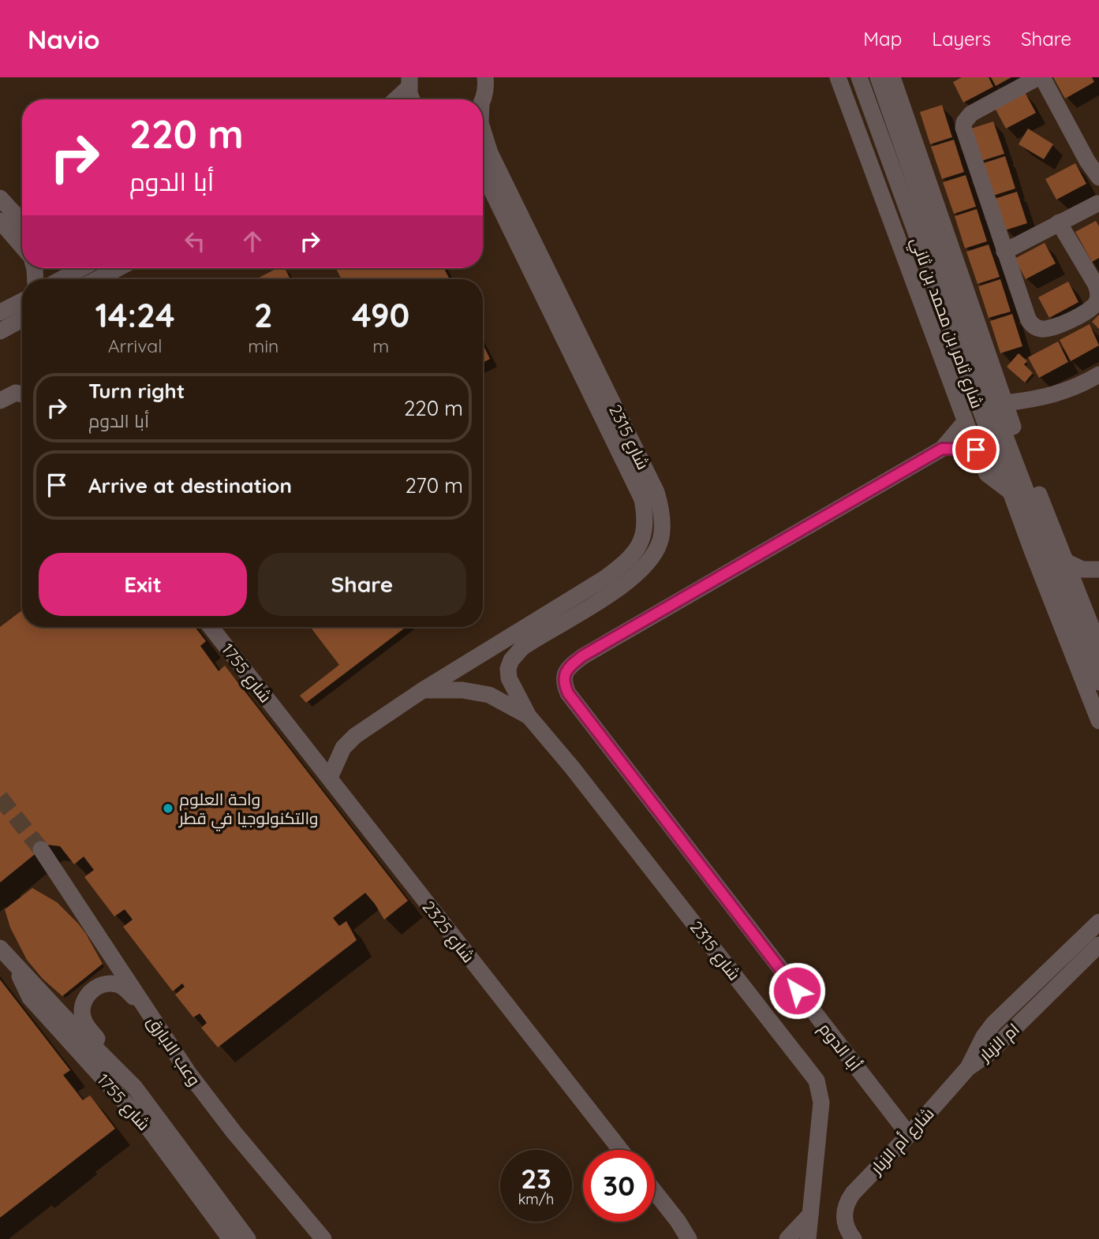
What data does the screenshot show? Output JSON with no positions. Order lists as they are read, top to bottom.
{
  "streets": {
    "street": [
      "شارع ثامر بن محمد بن ثاني",
      "شارع 2315",
      "شارع 1755",
      "شارع 2325",
      "ام الزبار",
      "أبا الدوم",
      "وعب الابارق",
      "شارع أم الزبار"
    ]
  },
  "crossings": [
    ["شارع 2315", "شارع 1755"],
    ["شارع 2315", "شارع 2325"],
    ["شارع 1755", "شارع 2325"],
    ["ام الزبار", "شارع أم الزبار"],
    ["أبا الدوم", "شارع أم الزبار"]
  ],
  "places": ["واحة العلوم والتكنولوجيا في قطر"],
  "page": {
    "header": "Navio",
    "nav": ["Map", "Layers", "Share"],
    "turn": ["220 m", "أبا الدوم"],
    "eta": [
      "14:24",
      "Arrival",
      "2",
      "min",
      "490",
      "m"
    ],
    "list": [
      {
        "name": "Turn right",
        "note": "أبا الدوم",
        "value": "220 m"
      },
      {
        "name": "Arrive at destination",
        "value": "270 m"
      }
    ],
    "buttons": ["Exit", "Share"],
    "speed": "23 km/h",
    "limit": "30"
  }
}
